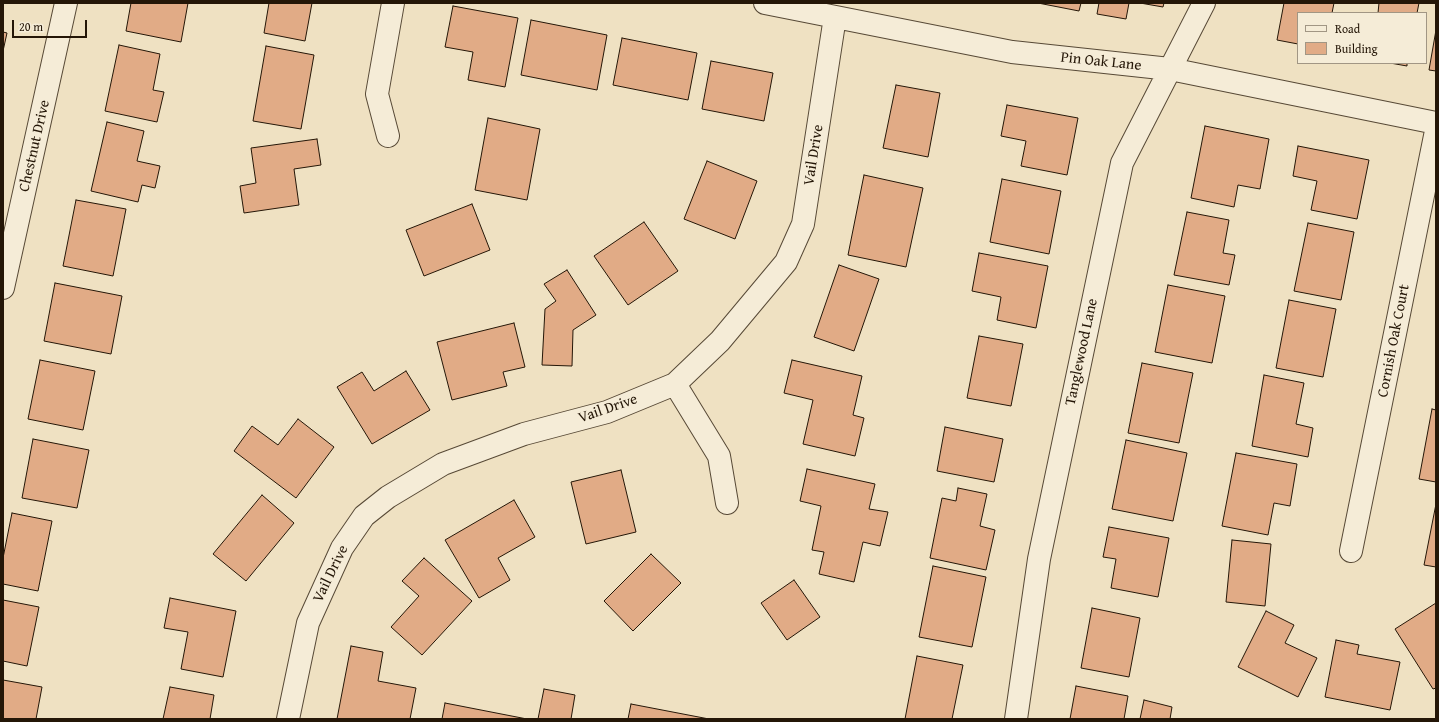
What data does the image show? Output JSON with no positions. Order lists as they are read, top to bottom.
{
  "streets": {
    "street": [
      "Pin Oak Lane",
      "Chestnut Drive",
      "Vail Drive",
      "Cornish Oak Court",
      "Tanglewood Lane"
    ]
  },
  "crossings": [
    ["Pin Oak Lane", "Vail Drive"],
    ["Pin Oak Lane", "Tanglewood Lane"]
  ],
  "legend": ["Road", "Building"],
  "scale_bar": "20 m"
}
